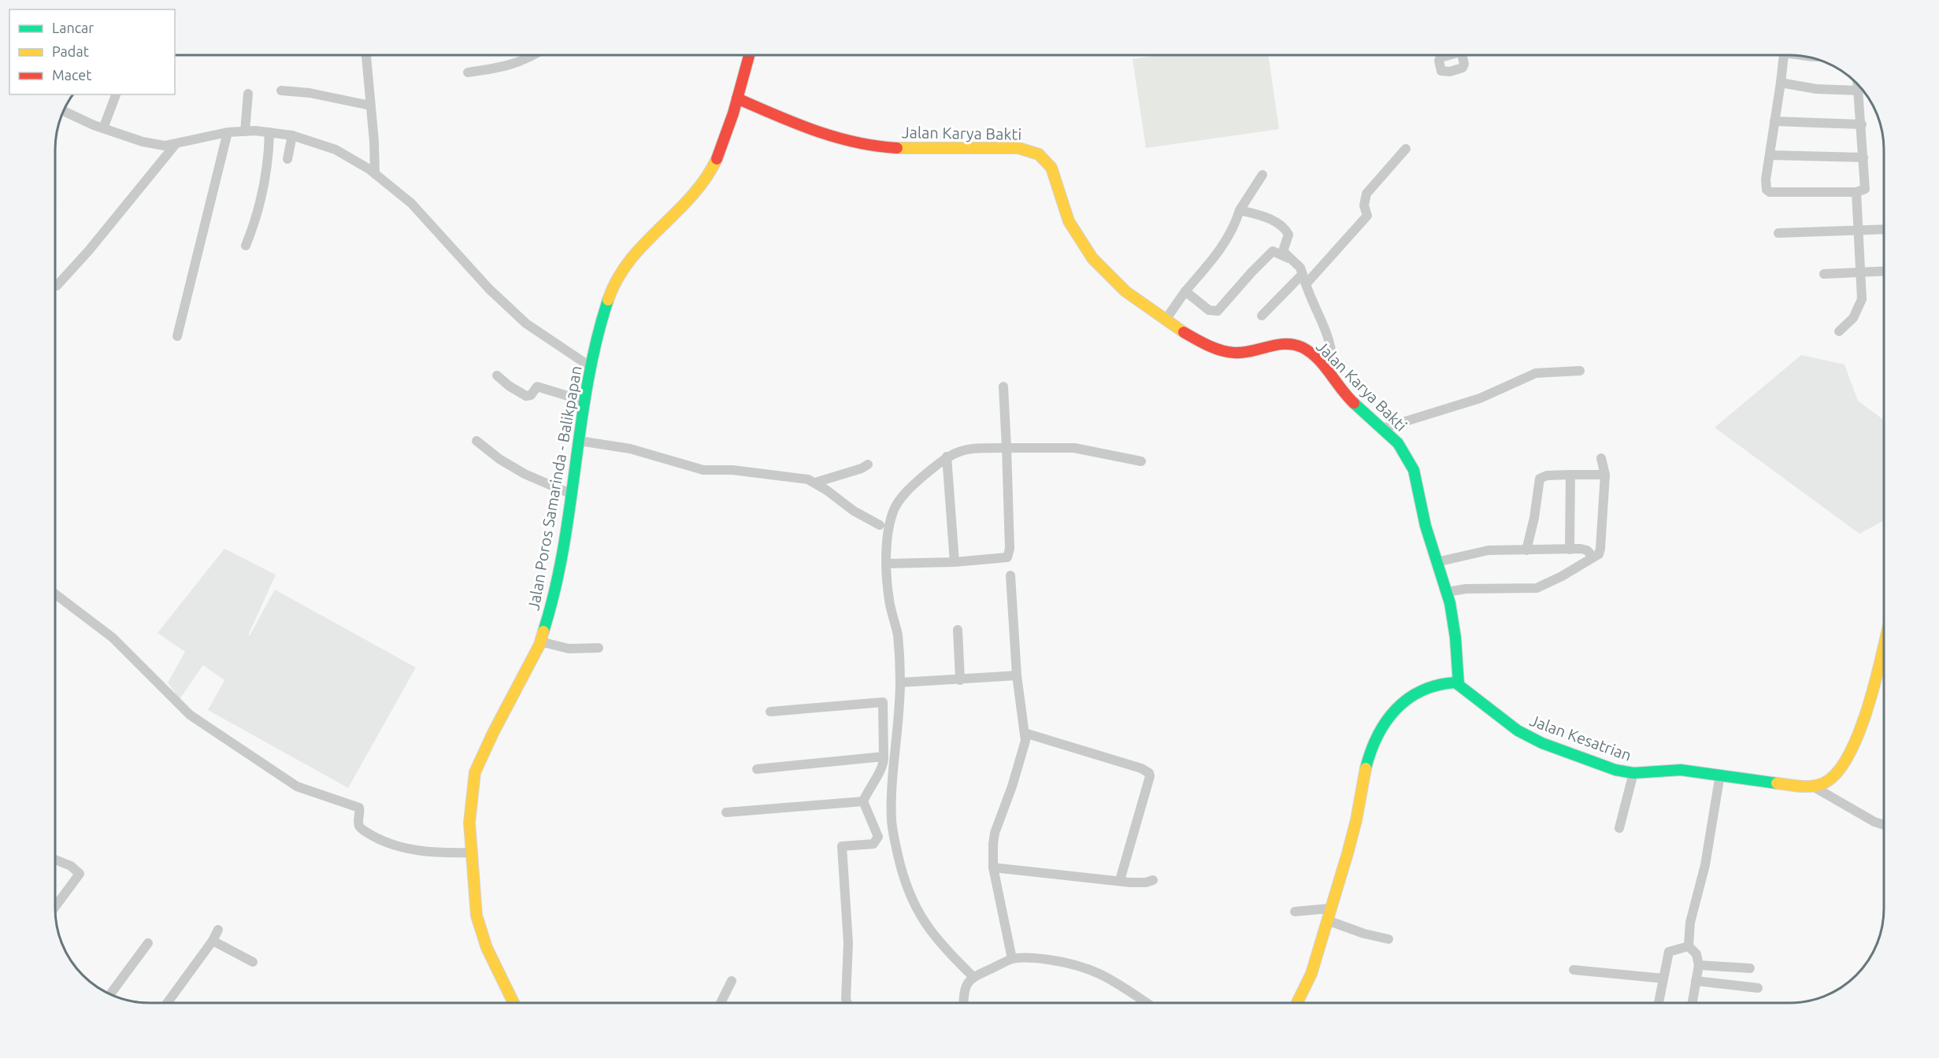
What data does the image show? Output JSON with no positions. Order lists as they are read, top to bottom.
{
  "streets": {
    "main road": ["Jalan Karya Bakti", "Jalan Poros Samarinda - Balikpapan", "Jalan Kesatrian"]
  },
  "crossings": [
    ["Jalan Karya Bakti", "Jalan Poros Samarinda - Balikpapan"],
    ["Jalan Karya Bakti", "Jalan Kesatrian"]
  ],
  "legend": ["Lancar", "Padat", "Macet"]
}
